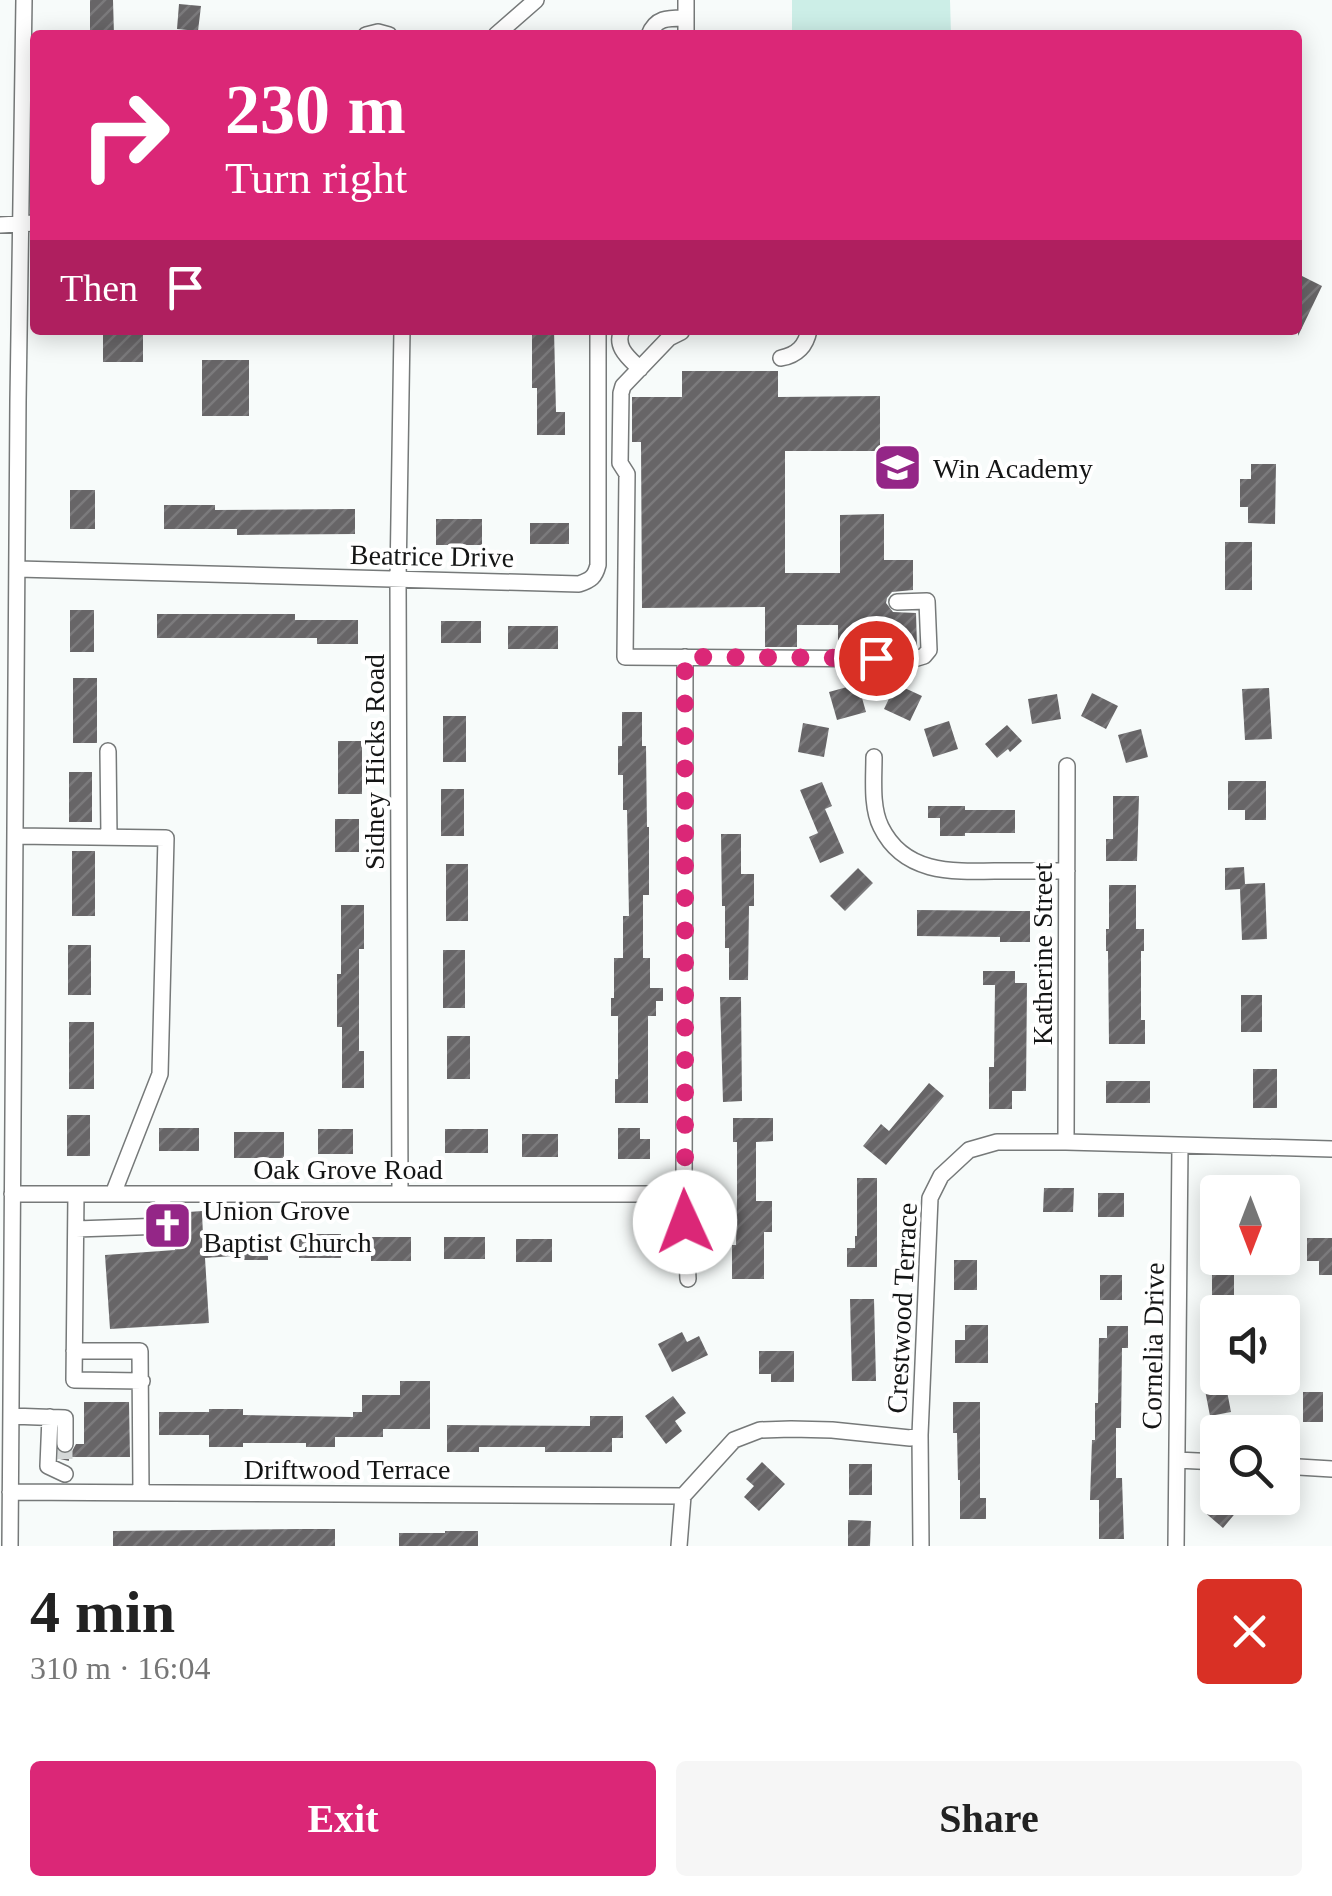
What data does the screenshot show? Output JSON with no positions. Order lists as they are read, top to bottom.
{
  "streets": {
    "street": [
      "Beatrice Drive",
      "Sidney Hicks Road",
      "Katherine Street",
      "Oak Grove Road",
      "Crestwood Terrace",
      "Cornelia Drive",
      "Driftwood Terrace"
    ]
  },
  "crossings": [
    ["Beatrice Drive", "Sidney Hicks Road"],
    ["Sidney Hicks Road", "Oak Grove Road"],
    ["Katherine Street", "Crestwood Terrace"],
    ["Crestwood Terrace", "Cornelia Drive"]
  ],
  "places": {
    "school or university": ["Win Academy"],
    "church": ["Union Grove Baptist Church"]
  },
  "north": "bottom",
  "page": {
    "turn": ["230 m", "Turn right"],
    "then": "Then",
    "heading": ["4 min", "310 m · 16:04"],
    "buttons": ["Exit", "Share"]
  }
}
